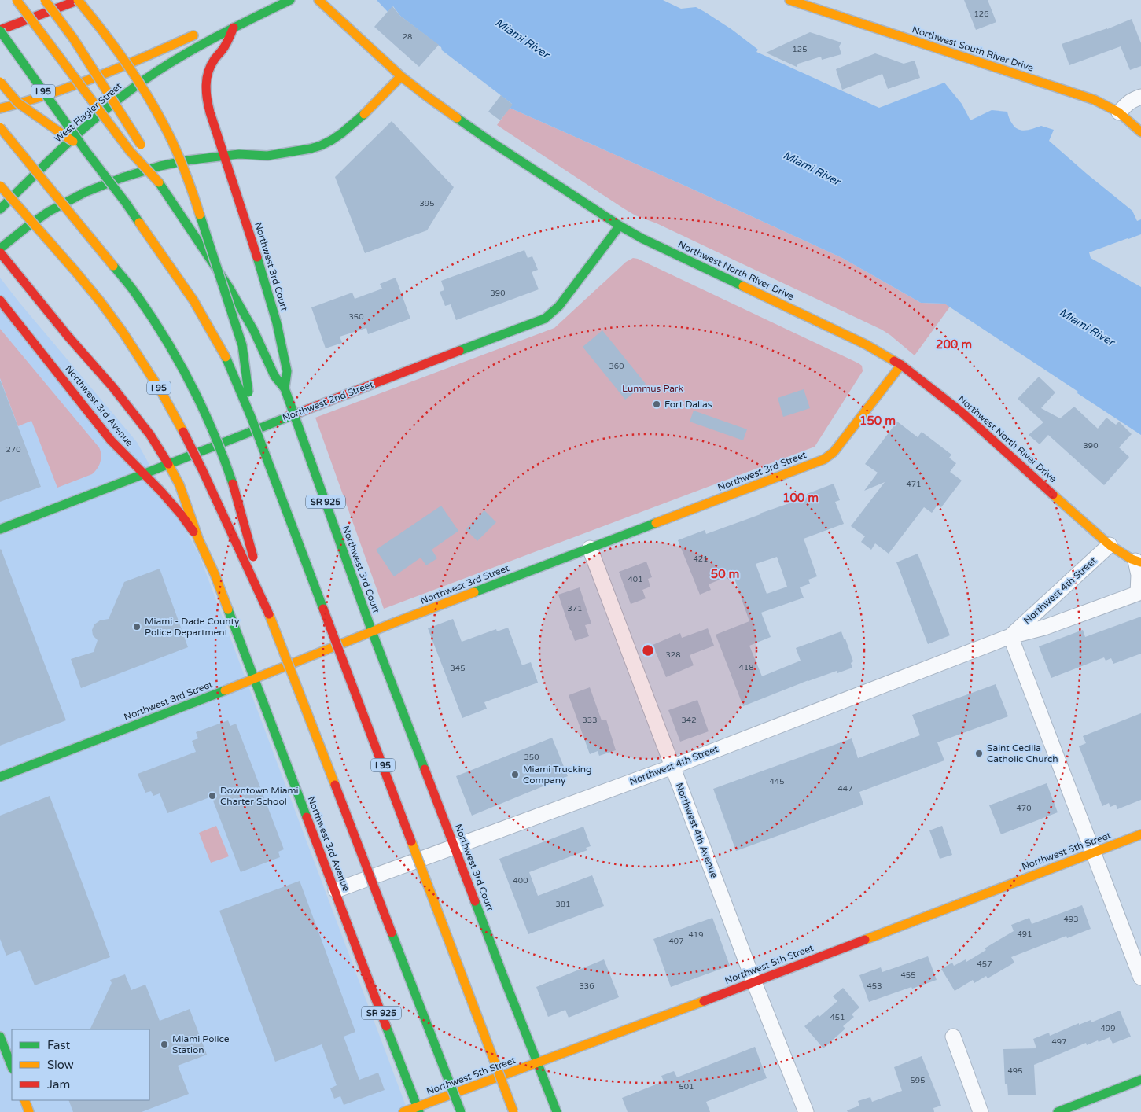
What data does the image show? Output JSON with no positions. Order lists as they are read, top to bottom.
{
  "streets": {
    "main road": [
      "Northwest South River Drive",
      "I 95",
      "West Flagler Street",
      "Northwest 3rd Court",
      "Northwest North River Drive",
      "Northwest 2nd Street",
      "Northwest 3rd Avenue",
      "Northwest 3rd Street",
      "SR 925",
      "Northwest 5th Street"
    ],
    "street": ["Northwest 4th Street", "Northwest 4th Avenue"]
  },
  "crossings": [
    ["West Flagler Street", "Northwest 3rd Court"],
    ["Northwest 3rd Court", "Northwest 2nd Street"],
    ["Northwest 3rd Court", "Northwest 3rd Street"],
    ["Northwest 3rd Court", "Northwest 4th Street"],
    ["Northwest 3rd Court", "Northwest 5th Street"],
    ["Northwest North River Drive", "Northwest 2nd Street"],
    ["Northwest North River Drive", "Northwest 3rd Street"],
    ["Northwest North River Drive", "Northwest 4th Street"],
    ["Northwest 2nd Street", "Northwest 3rd Avenue"],
    ["Northwest 3rd Avenue", "Northwest 3rd Street"],
    ["Northwest 3rd Avenue", "Northwest 4th Street"],
    ["Northwest 3rd Avenue", "Northwest 5th Street"],
    ["Northwest 3rd Street", "Northwest 4th Avenue"],
    ["Northwest 4th Street", "Northwest 4th Avenue"],
    ["Northwest 4th Avenue", "Northwest 5th Street"]
  ],
  "water": ["Miami River"],
  "parks": ["Lummus Park"],
  "places": [
    "Fort Dallas",
    "Miami - Dade County Police Department",
    "Saint Cecilia Catholic Church",
    "Miami Trucking Company",
    "Downtown Miami Charter School",
    "Miami Police Station"
  ],
  "house_numbers": [
    "126",
    "28",
    "125",
    "395",
    "390",
    "350",
    "360",
    "390",
    "270",
    "471",
    "421",
    "401",
    "371",
    "328",
    "418",
    "345",
    "333",
    "342",
    "350",
    "445",
    "447",
    "470",
    "400",
    "381",
    "493",
    "491",
    "419",
    "407",
    "457",
    "455",
    "336",
    "453",
    "451",
    "499",
    "497",
    "495",
    "595",
    "501"
  ],
  "legend": ["Fast", "Slow", "Jam"],
  "rings": [
    "200 m",
    "150 m",
    "100 m",
    "50 m"
  ]
}
